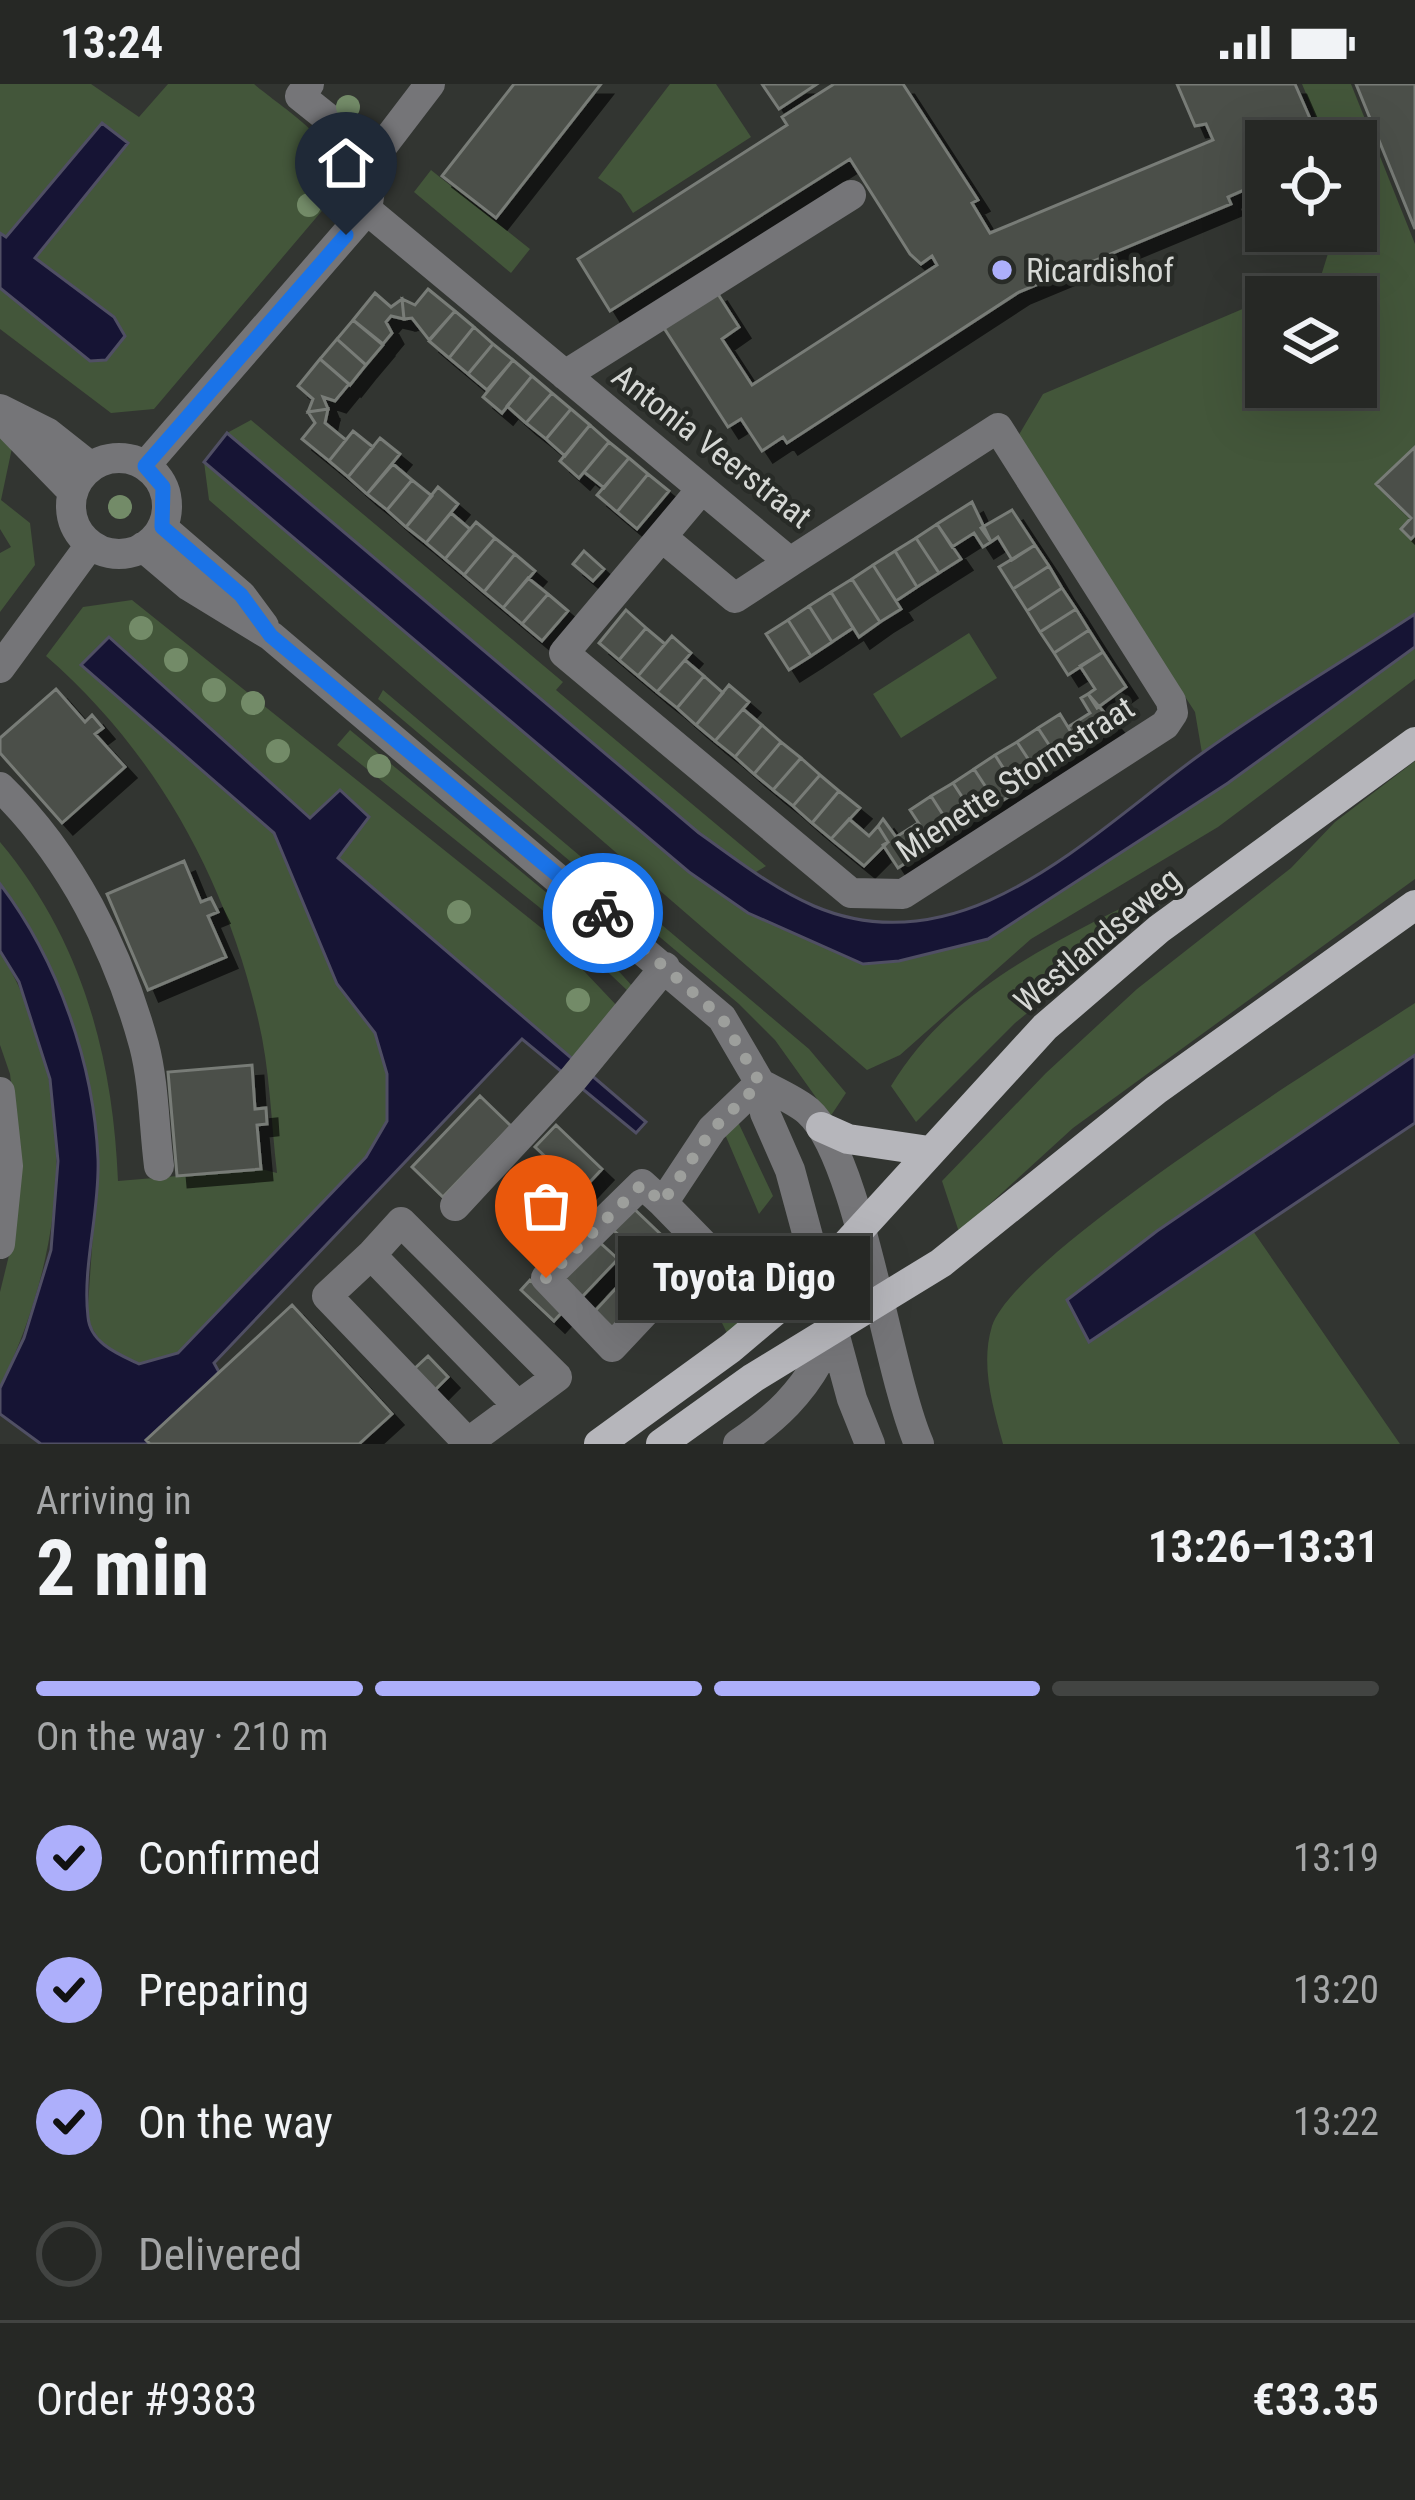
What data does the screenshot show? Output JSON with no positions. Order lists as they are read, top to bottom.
{
  "streets": {
    "main road": ["Westlandseweg"],
    "street": ["Antonia Veerstraat", "Mienette Stormstraat"]
  },
  "crossings": [
    ["Antonia Veerstraat", "Mienette Stormstraat"]
  ],
  "places": ["Ricardishof", "Toyota Digo"],
  "page": {
    "status": "13:24",
    "bubble": "Toyota Digo",
    "heading": ["2 min", "Arriving in", "13:26–13:31"],
    "panel": ["Order #9383", "€33.35"],
    "bar": "On the way · 210 m",
    "list": [
      ["Confirmed", "13:19"],
      ["Preparing", "13:20"],
      ["On the way", "13:22"],
      "Delivered"
    ]
  }
}
